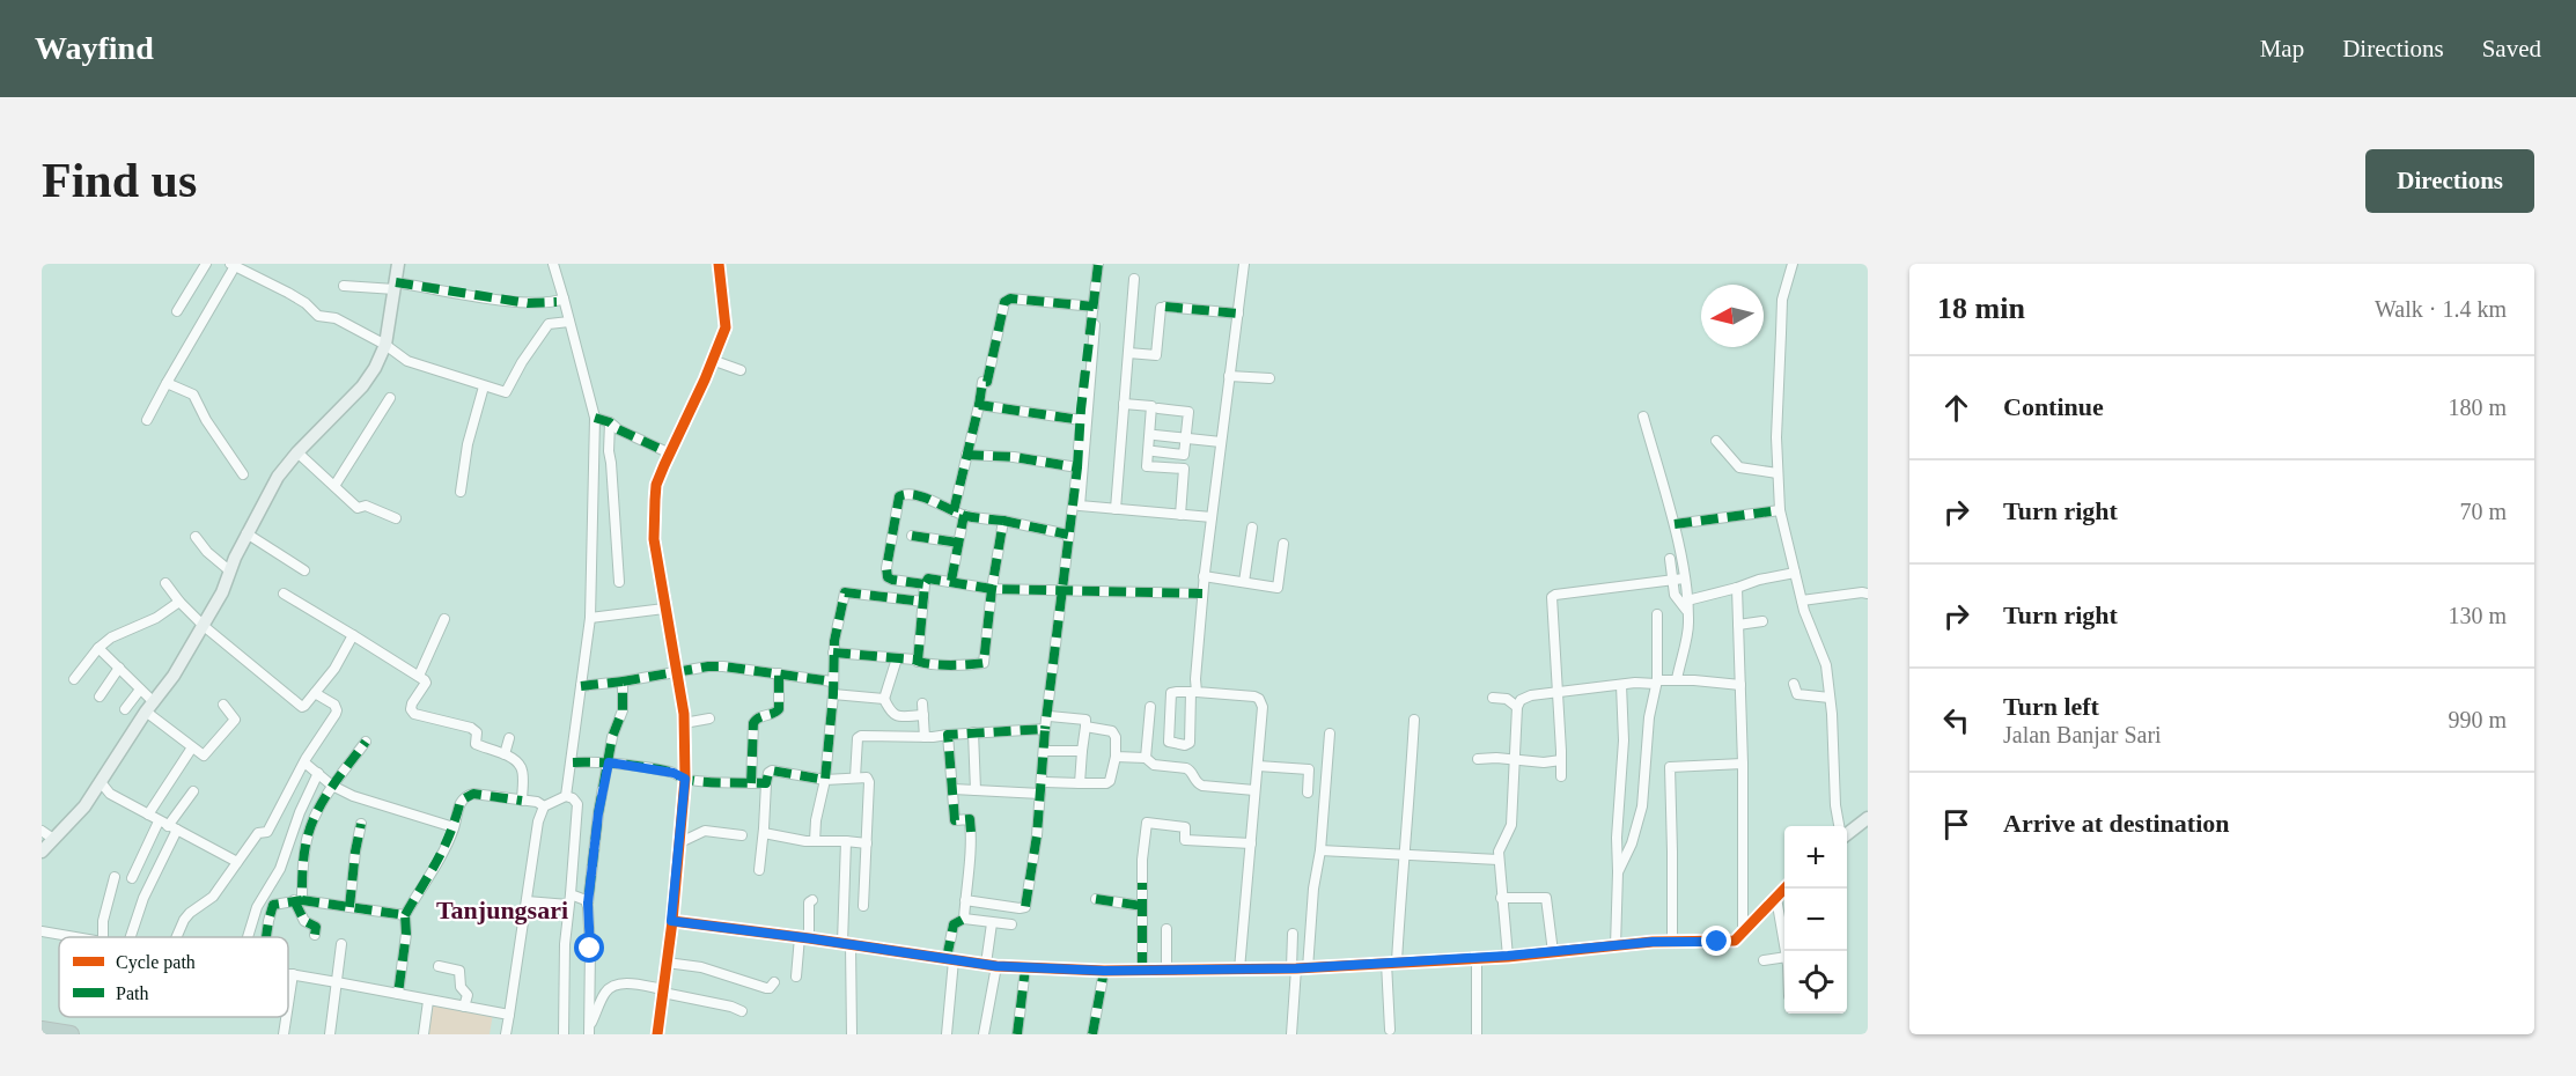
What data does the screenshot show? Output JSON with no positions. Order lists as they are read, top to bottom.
{
  "districts": ["Tanjungsari"],
  "legend": ["Cycle path", "Path"],
  "north": "left",
  "page": {
    "header": "Wayfind",
    "nav": ["Map", "Directions", "Saved"],
    "buttons": "Directions",
    "title": "Find us",
    "heading": ["18 min", "Walk · 1.4 km"],
    "list": [
      ["Continue", "180 m"],
      ["Turn right", "70 m"],
      ["Turn right", "130 m"],
      ["Turn left", "Jalan Banjar Sari", "990 m"],
      "Arrive at destination"
    ],
    "map_buttons": ["+", "−"]
  }
}
